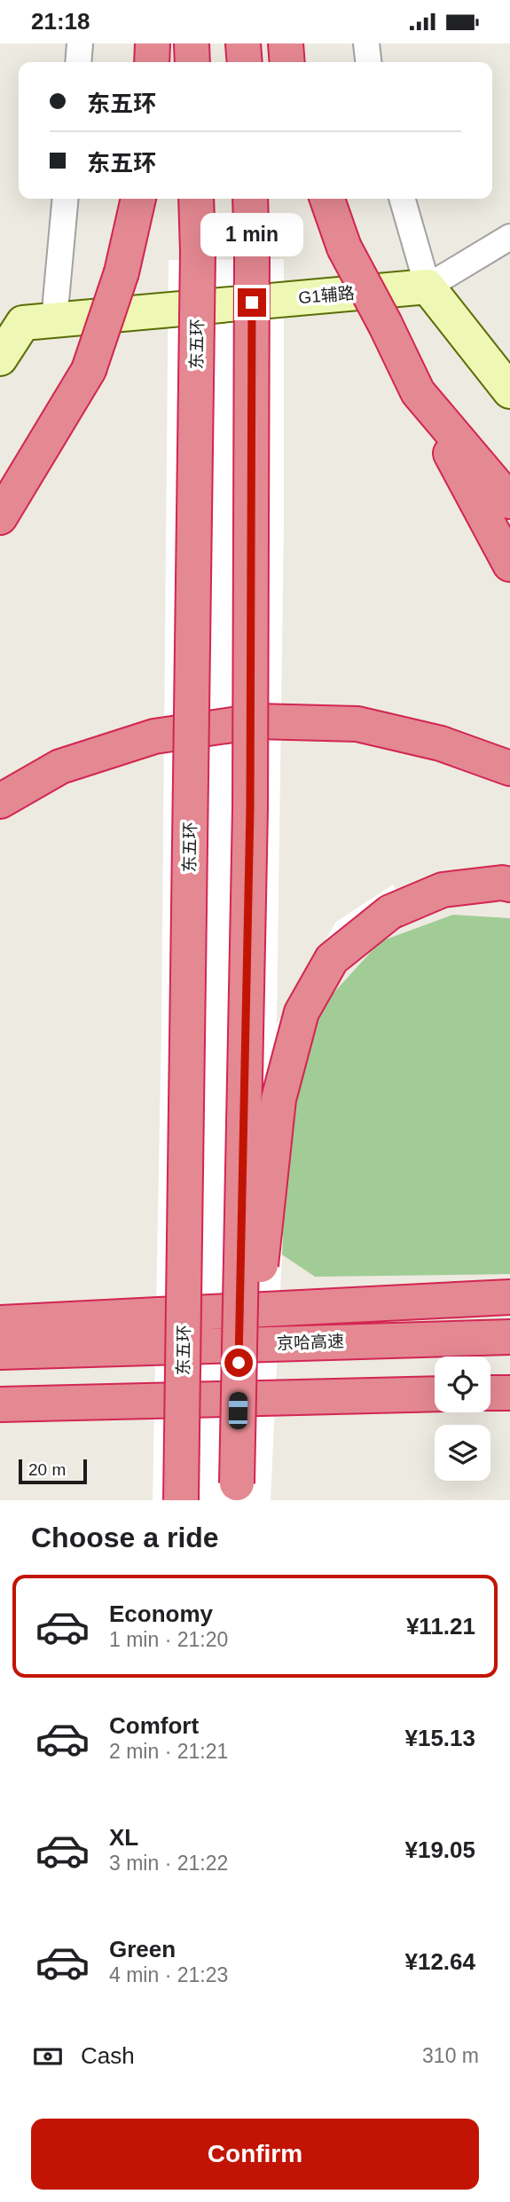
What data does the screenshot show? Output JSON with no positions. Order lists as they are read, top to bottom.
{
  "streets": {
    "highway": ["东五环", "京哈高速"],
    "street": ["G1辅路"]
  },
  "scale_bar": "20 m",
  "page": {
    "status": "21:18",
    "banner": ["东五环", "东五环"],
    "bubble": "1 min",
    "scale": "20 m",
    "heading": "Choose a ride",
    "list": [
      {
        "name": "Economy",
        "note": "1 min · 21:20",
        "value": "¥11.21"
      },
      {
        "name": "Comfort",
        "note": "2 min · 21:21",
        "value": "¥15.13"
      },
      {
        "name": "XL",
        "note": "3 min · 21:22",
        "value": "¥19.05"
      },
      {
        "name": "Green",
        "note": "4 min · 21:23",
        "value": "¥12.64"
      }
    ],
    "pay": ["Cash", "310 m"],
    "buttons": "Confirm"
  }
}
